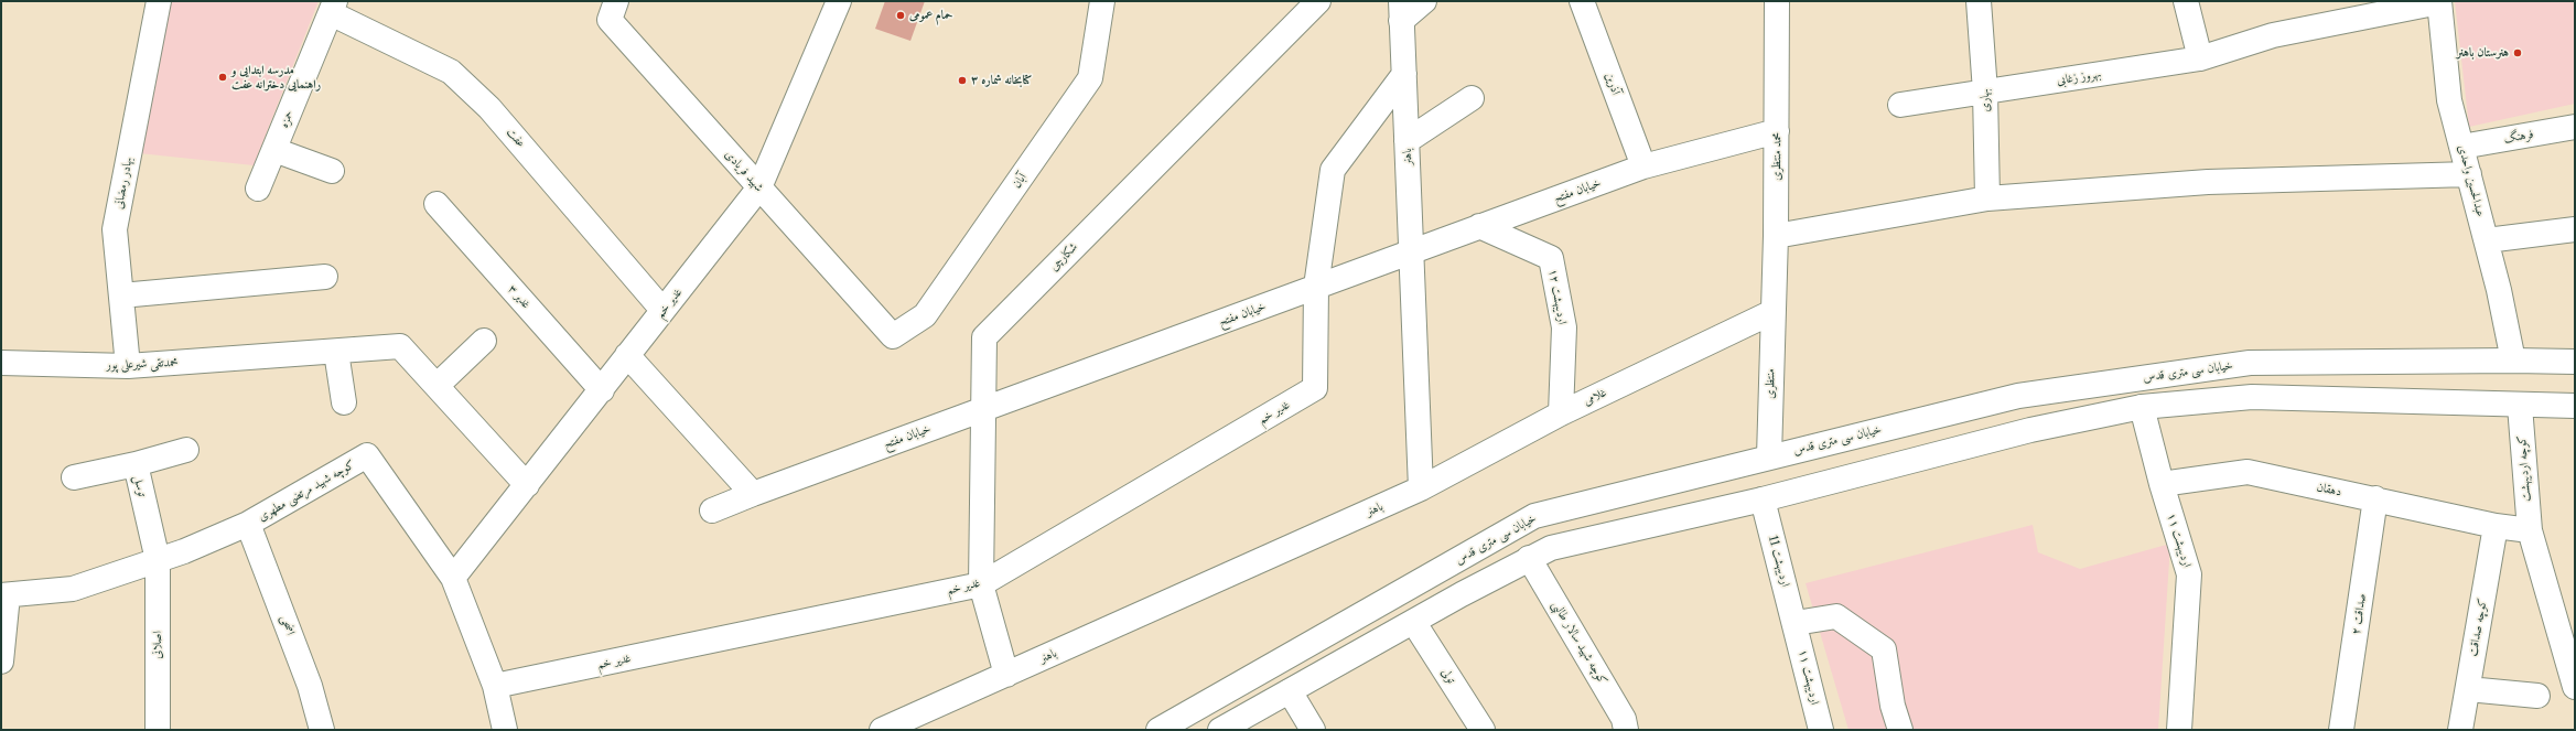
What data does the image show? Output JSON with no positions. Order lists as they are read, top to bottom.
{
  "streets": {
    "street": [
      "بهروز زغابی",
      "آذرین",
      "بهاری",
      "حمزه",
      "فرهنگ",
      "عفت",
      "باهنر",
      "محمد منتظری",
      "شهید فریادی",
      "آبان",
      "عبدالحسین واحدی",
      "بهادر رمضانی",
      "خیابان مفتح",
      "شکارچی",
      "غدیر ۳",
      "۱۲ اردیبهشت",
      "غدیر خم",
      "محمدتقی شیرعلی پور",
      "خیابان سی متری قدس",
      "منتظری",
      "غلامی",
      "کوچه اردیبهشت",
      "توسل",
      "دهقان",
      "کوچه شهید مرتضی مطهری",
      "۱۱ اردیبهشت",
      "11 اردیبهشت",
      "صداقت ۲",
      "اضحی",
      "کوچه صداقت",
      "کوچه شهید سالار طالبی",
      "اصلانی",
      "تولی"
    ]
  },
  "crossings": [
    ["بهروز زغابی", "بهاری"],
    ["بهروز زغابی", "عبدالحسین واحدی"],
    ["آذرین", "خیابان مفتح"],
    ["حمزه", "عفت"],
    ["فرهنگ", "عبدالحسین واحدی"],
    ["عفت", "غدیر خم"],
    ["باهنر", "خیابان مفتح"],
    ["باهنر", "شکارچی"],
    ["باهنر", "غلامی"],
    ["محمد منتظری", "خیابان مفتح"],
    ["محمد منتظری", "منتظری"],
    ["محمد منتظری", "غلامی"],
    ["شهید فریادی", "آبان"],
    ["شهید فریادی", "غدیر خم"],
    ["عبدالحسین واحدی", "خیابان سی متری قدس"],
    ["بهادر رمضانی", "محمدتقی شیرعلی پور"],
    ["خیابان مفتح", "شکارچی"],
    ["خیابان مفتح", "۱۲ اردیبهشت"],
    ["خیابان مفتح", "غدیر خم"],
    ["شکارچی", "غدیر خم"],
    ["غدیر ۳", "غدیر خم"],
    ["۱۲ اردیبهشت", "غلامی"],
    ["غدیر خم", "کوچه شهید مرتضی مطهری"],
    ["خیابان سی متری قدس", "منتظری"],
    ["منتظری", "غلامی"],
    ["کوچه اردیبهشت", "دهقان"],
    ["توسل", "کوچه شهید مرتضی مطهری"],
    ["توسل", "اصلانی"],
    ["دهقان", "۱۱ اردیبهشت"],
    ["دهقان", "صداقت ۲"],
    ["دهقان", "کوچه صداقت"],
    ["کوچه شهید مرتضی مطهری", "اضحی"],
    ["کوچه شهید مرتضی مطهری", "اصلانی"],
    ["۱۱ اردیبهشت", "11 اردیبهشت"]
  ],
  "places": [
    "حمام عمومی",
    "هنرستان باهنر",
    "مدرسه ابتدایی و راهنمایی دخترانه عفت",
    "کتابخانه شماره ۳"
  ]
}
